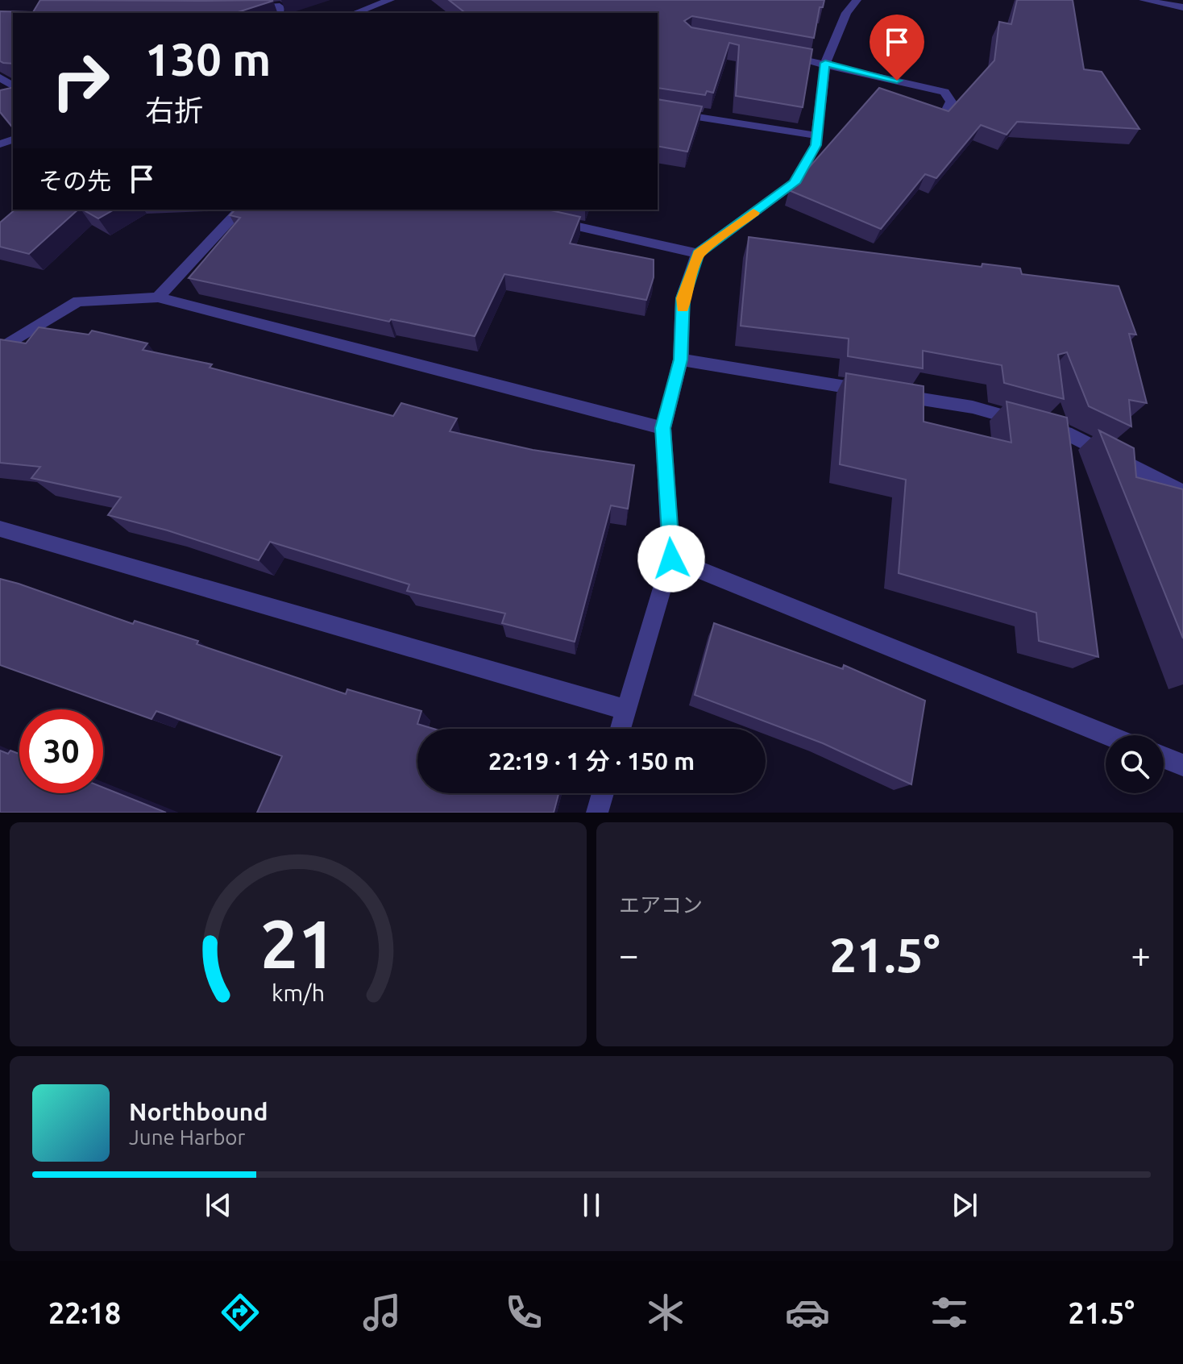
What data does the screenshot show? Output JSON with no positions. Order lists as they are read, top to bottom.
{
  "page": {
    "turn": ["130 m", "右折"],
    "then": "その先",
    "limit": "30",
    "trip": "22:19 · 1 分 · 150 m",
    "tile": "エアコン",
    "heat": ["−", "21.5°", "+"],
    "song": ["Northbound", "June Harbor"],
    "tabs": ["22:18", "21.5°"],
    "gauge": ["21", "km/h"]
  }
}
